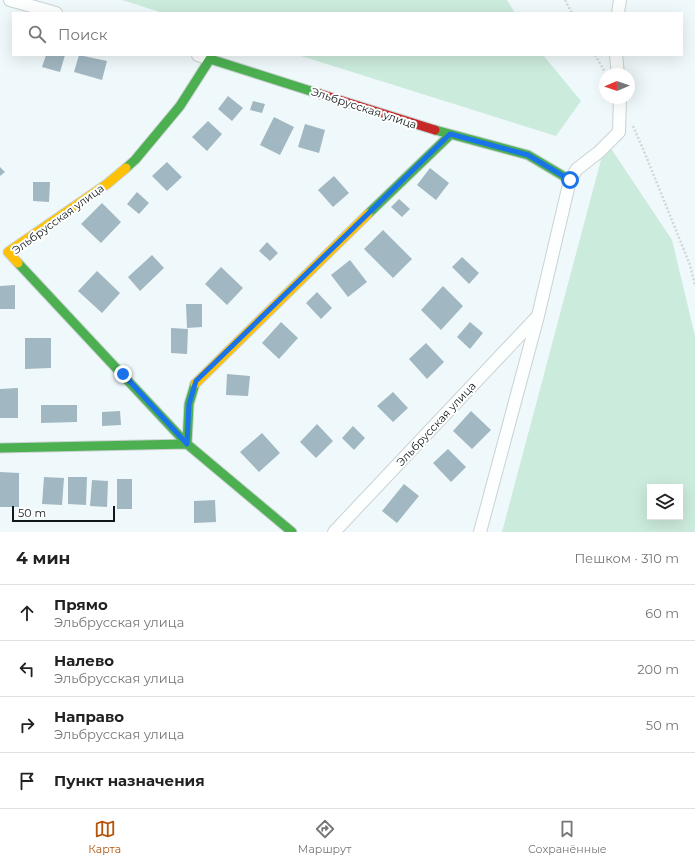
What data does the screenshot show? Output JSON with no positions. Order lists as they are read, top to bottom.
{
  "streets": {
    "street": ["Эльбрусская улица"]
  },
  "scale_bar": "50 m",
  "north": "left",
  "page": {
    "search": "Поиск",
    "scale": "50 m",
    "heading": ["4 мин", "Пешком · 310 m"],
    "list": [
      ["Прямо", "Эльбрусская улица", "60 m"],
      ["Налево", "Эльбрусская улица", "200 m"],
      ["Направо", "Эльбрусская улица", "50 m"],
      "Пункт назначения"
    ],
    "nav": ["Карта", "Маршрут", "Сохранённые"]
  }
}
